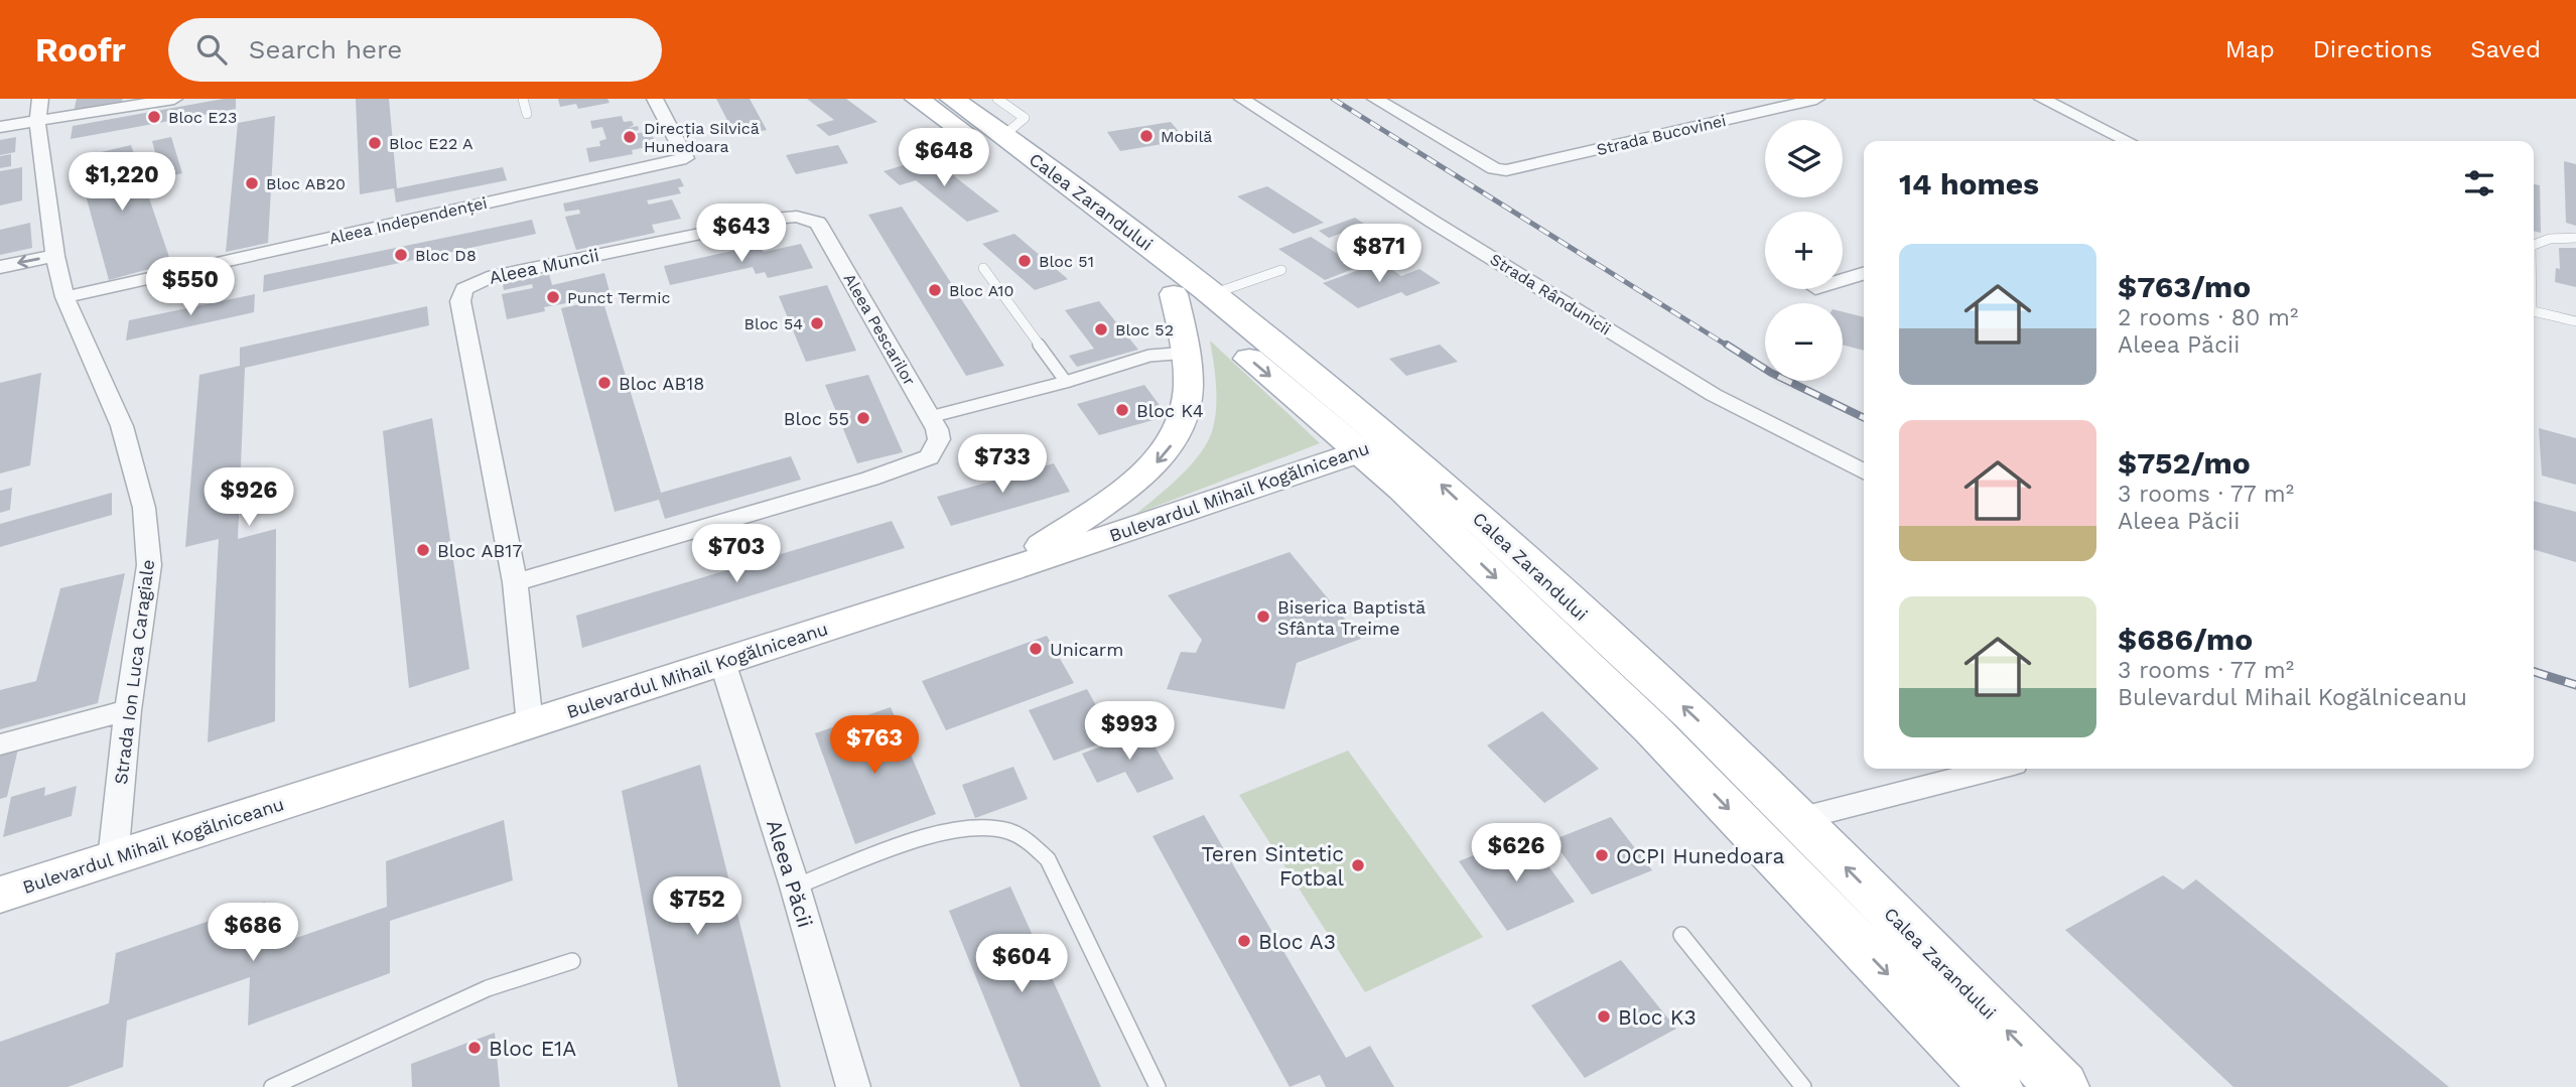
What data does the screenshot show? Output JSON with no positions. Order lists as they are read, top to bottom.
{
  "streets": {
    "main road": ["Calea Zarandului"],
    "street": [
      "Strada Bucovinei",
      "Aleea Independenței",
      "Aleea Muncii",
      "Strada Rândunicii",
      "Aleea Pescarilor",
      "Bulevardul Mihail Kogălniceanu",
      "Strada Ion Luca Caragiale",
      "Aleea Păcii"
    ]
  },
  "crossings": [
    ["Calea Zarandului", "Bulevardul Mihail Kogălniceanu"],
    ["Aleea Independenței", "Strada Ion Luca Caragiale"],
    ["Aleea Muncii", "Aleea Pescarilor"],
    ["Aleea Muncii", "Bulevardul Mihail Kogălniceanu"],
    ["Bulevardul Mihail Kogălniceanu", "Strada Ion Luca Caragiale"],
    ["Bulevardul Mihail Kogălniceanu", "Aleea Păcii"]
  ],
  "places": [
    "Bloc E23",
    "Mobilă",
    "Direcția Silvică Hunedoara",
    "Bloc E22 A",
    "Bloc AB20",
    "Bloc D8",
    "Bloc 51",
    "Bloc A10",
    "Punct Termic",
    "Bloc 54",
    "Bloc 52",
    "Bloc AB18",
    "Bloc K4",
    "Bloc 55",
    "Bloc AB17",
    "Biserica Baptistă Sfânta Treime",
    "Unicarm",
    "OCPI Hunedoara",
    "Teren Sintetic Fotbal",
    "Bloc A3",
    "Bloc K3",
    "Bloc E1A"
  ],
  "page": {
    "header": "Roofr",
    "search": "Search here",
    "nav": ["Map", "Directions", "Saved"],
    "map_buttons": ["+", "−"],
    "price": [
      "$648",
      "$1,220",
      "$643",
      "$871",
      "$550",
      "$733",
      "$926",
      "$703",
      "$993",
      "$763",
      "$626",
      "$752",
      "$686",
      "$604"
    ],
    "heading": "14 homes",
    "list": [
      {
        "name": "$763/mo",
        "note": "2 rooms · 80 m² · Aleea Păcii"
      },
      {
        "name": "$752/mo",
        "note": "3 rooms · 77 m² · Aleea Păcii"
      },
      {
        "name": "$686/mo",
        "note": "3 rooms · 77 m² · Bulevardul Mihail Kogălniceanu"
      }
    ]
  }
}
